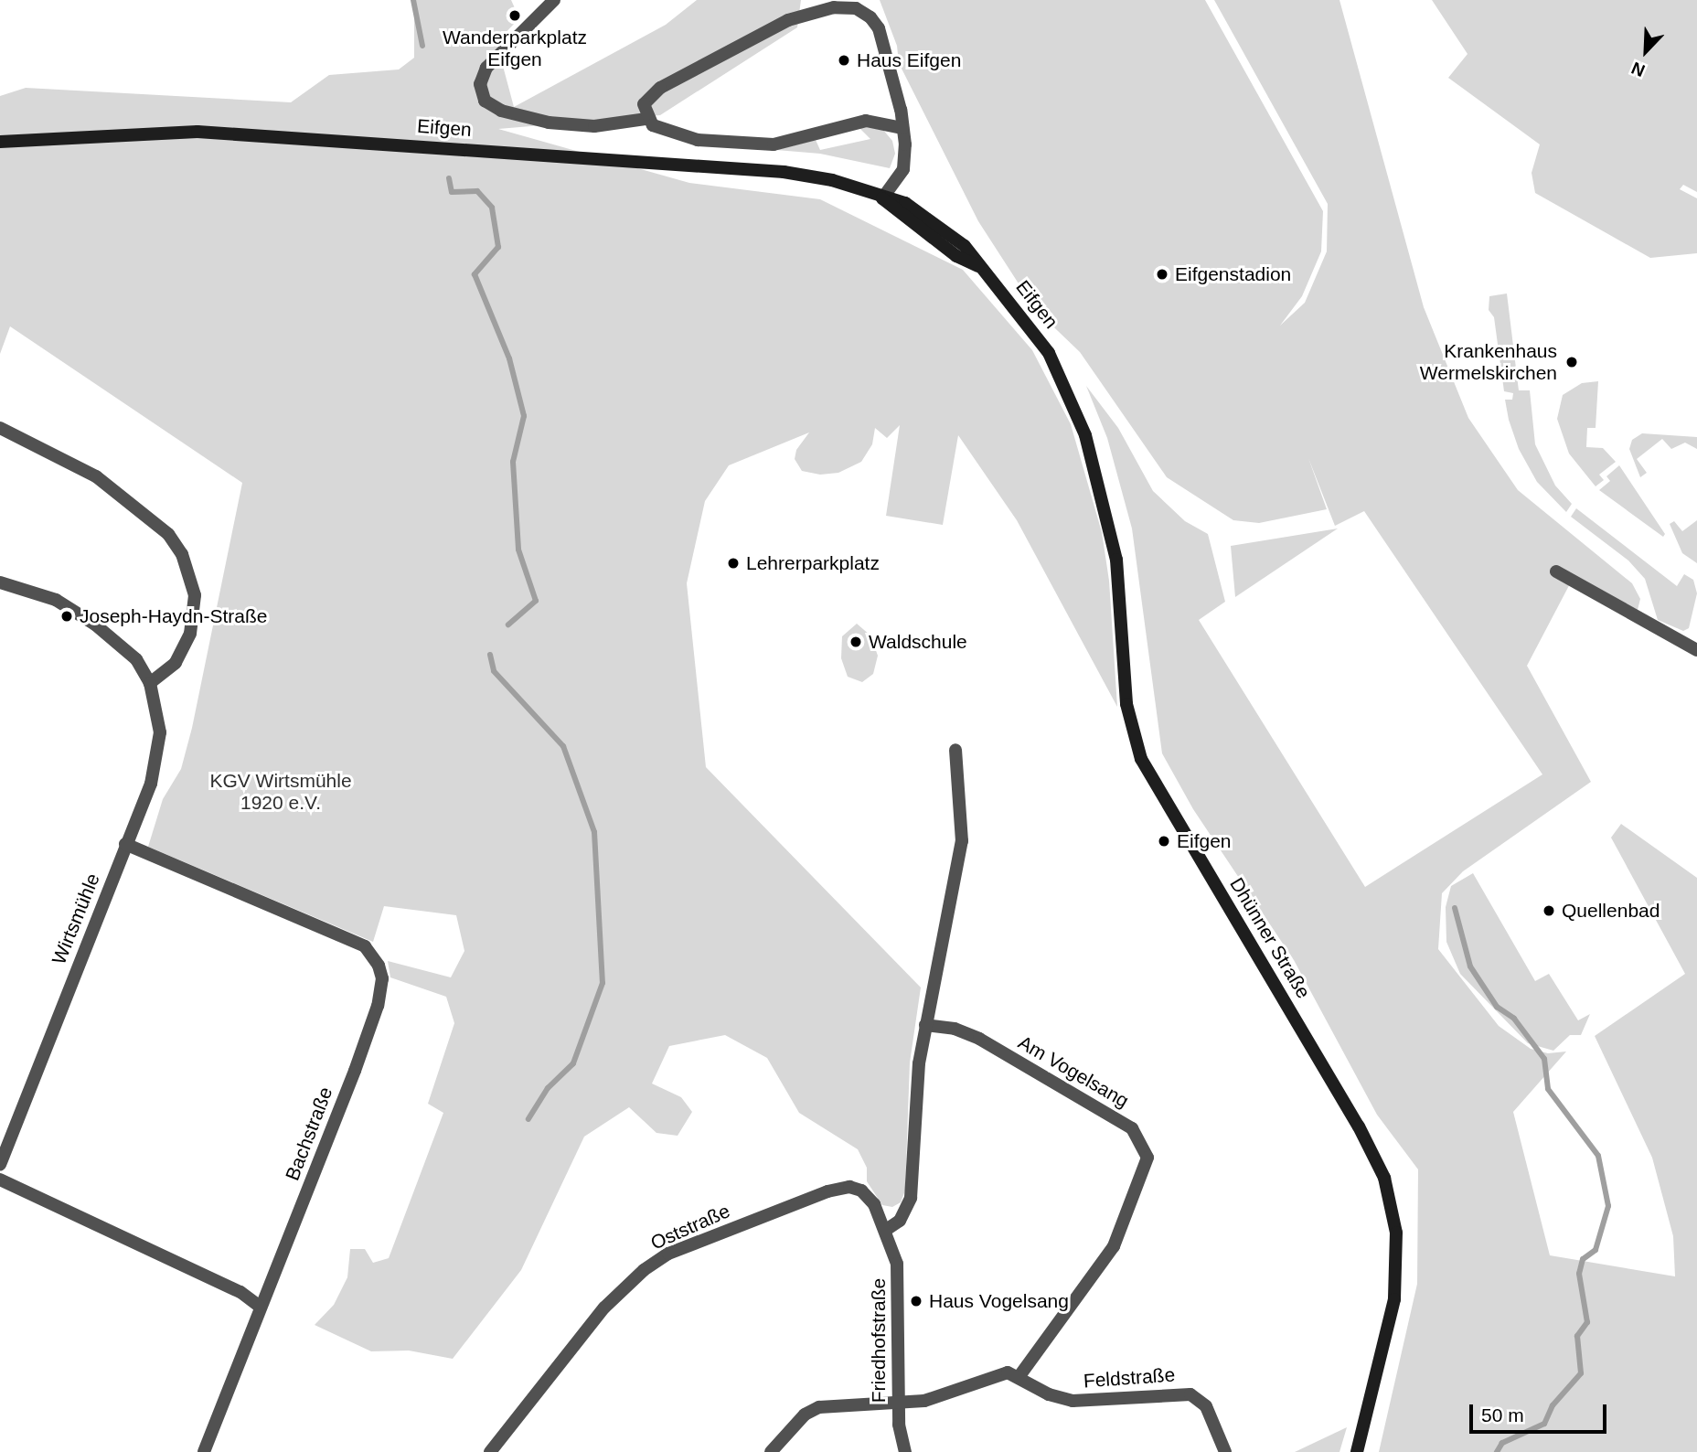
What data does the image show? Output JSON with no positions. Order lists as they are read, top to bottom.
{
  "streets": {
    "main road": ["Eifgen", "Dhünner Straße"],
    "street": [
      "Wirtsmühle",
      "Am Vogelsang",
      "Bachstraße",
      "Oststraße",
      "Friedhofstraße",
      "Feldstraße"
    ]
  },
  "crossings": [
    ["Eifgen", "Dhünner Straße"],
    ["Wirtsmühle", "Bachstraße"],
    ["Am Vogelsang", "Feldstraße"],
    ["Oststraße", "Friedhofstraße"]
  ],
  "parks": ["KGV Wirtsmühle 1920 e.V."],
  "places": [
    "Wanderparkplatz Eifgen",
    "Haus Eifgen",
    "Eifgenstadion",
    "Krankenhaus Wermelskirchen",
    "Lehrerparkplatz",
    "Joseph-Haydn-Straße",
    "Waldschule",
    "Eifgen",
    "Quellenbad",
    "Haus Vogelsang"
  ],
  "scale_bar": "50 m",
  "north": "bottom left"
}
